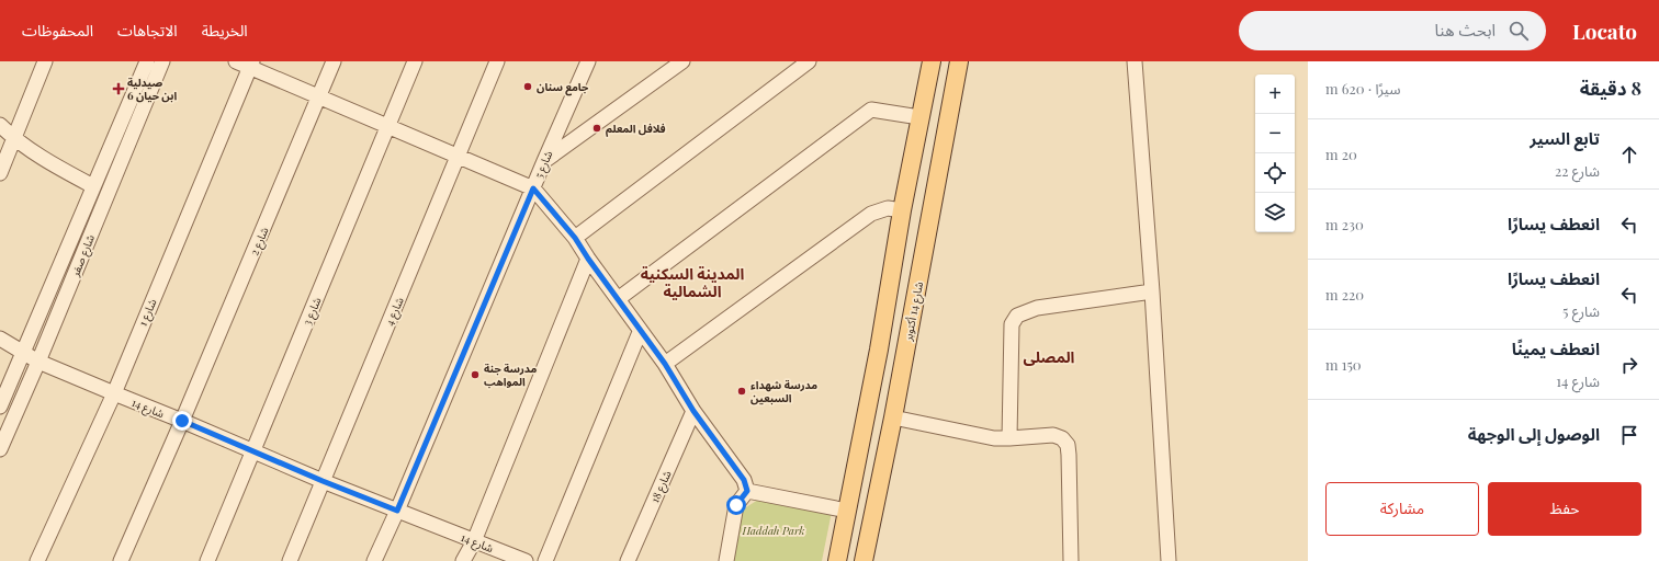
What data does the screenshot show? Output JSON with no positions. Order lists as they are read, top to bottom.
{
  "streets": {
    "main road": ["شارع 14 أكتوبر"],
    "street": [
      "شارع 5",
      "شارع 2",
      "شارع صفر",
      "شارع 3",
      "شارع 4",
      "شارع 1",
      "شارع 14",
      "شارع 18"
    ]
  },
  "crossings": [
    ["شارع 5", "شارع 14"],
    ["شارع 2", "شارع 14"],
    ["شارع صفر", "شارع 14"],
    ["شارع 3", "شارع 14"],
    ["شارع 4", "شارع 14"],
    ["شارع 1", "شارع 14"]
  ],
  "districts": ["المدينة السكنية الشمالية", "المصلى"],
  "parks": ["Haddah Park"],
  "places": {
    "other": [
      "جامع سنان",
      "فلافل المعلم",
      "مدرسة جنة المواهب",
      "مدرسة شهداء السبعين"
    ],
    "health": ["صيدلية ابن حيان 6"]
  },
  "page": {
    "header": "Locato",
    "search": "ابحث هنا",
    "nav": ["الخريطة", "الاتجاهات", "المحفوظات"],
    "heading": ["8 دقيقة", "سيرًا · 620 m"],
    "map_buttons": ["+", "−"],
    "list": [
      ["تابع السير", "شارع 22", "20 m"],
      ["انعطف يسارًا", "230 m"],
      ["انعطف يسارًا", "شارع 5", "220 m"],
      ["انعطف يمينًا", "شارع 14", "150 m"],
      "الوصول إلى الوجهة"
    ],
    "buttons": ["حفظ", "مشاركة"]
  }
}
